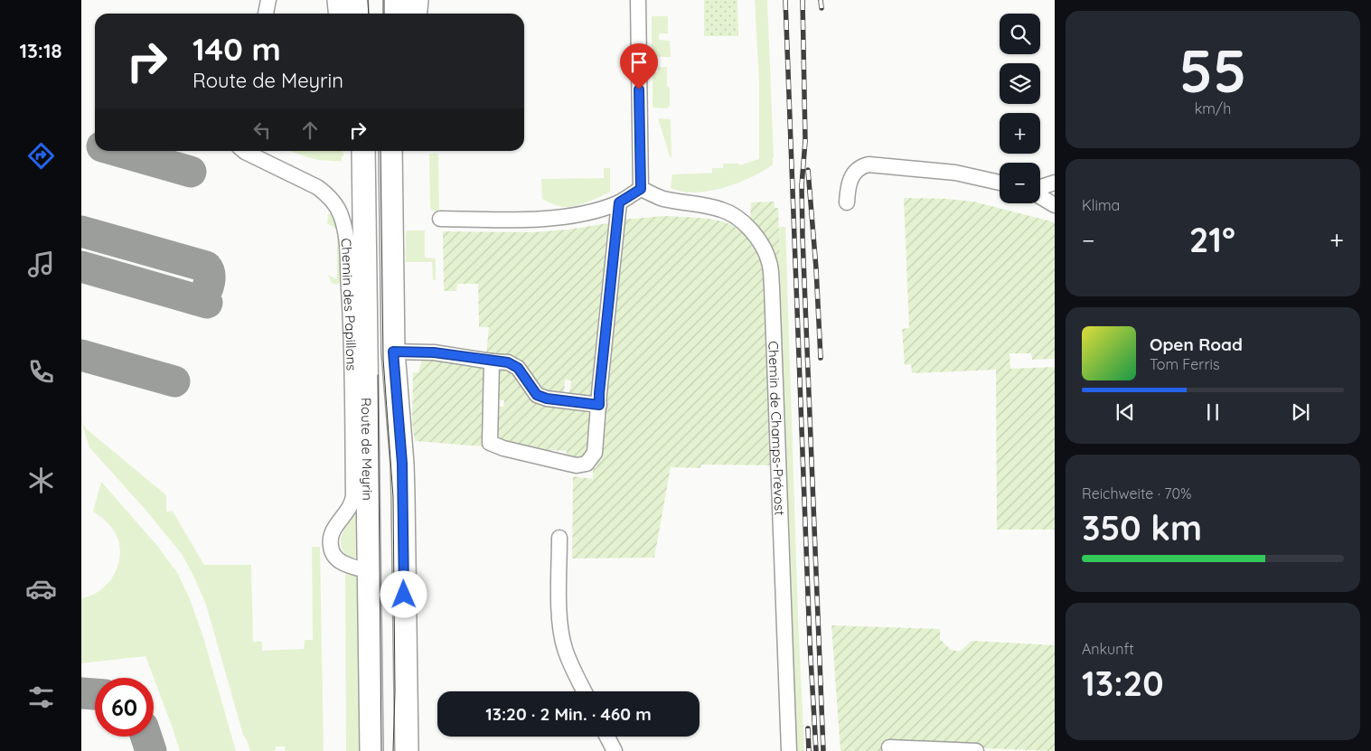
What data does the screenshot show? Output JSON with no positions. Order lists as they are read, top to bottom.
{
  "streets": {
    "main road": ["Route de Meyrin"],
    "street": ["Chemin des Papillons", "Chemin de Champs-Prévost"]
  },
  "crossings": [
    ["Chemin des Papillons", "Route de Meyrin"]
  ],
  "page": {
    "tabs": "13:18",
    "tile": [
      ["55", "km/h"],
      "Klima",
      ["Reichweite · 70%", "350 km"],
      ["Ankunft", "13:20"]
    ],
    "map_buttons": ["+", "−"],
    "turn": ["140 m", "Route de Meyrin"],
    "heat": ["−", "21°", "+"],
    "song": ["Open Road", "Tom Ferris"],
    "limit": "60",
    "trip": "13:20 · 2 Min. · 460 m"
  }
}
